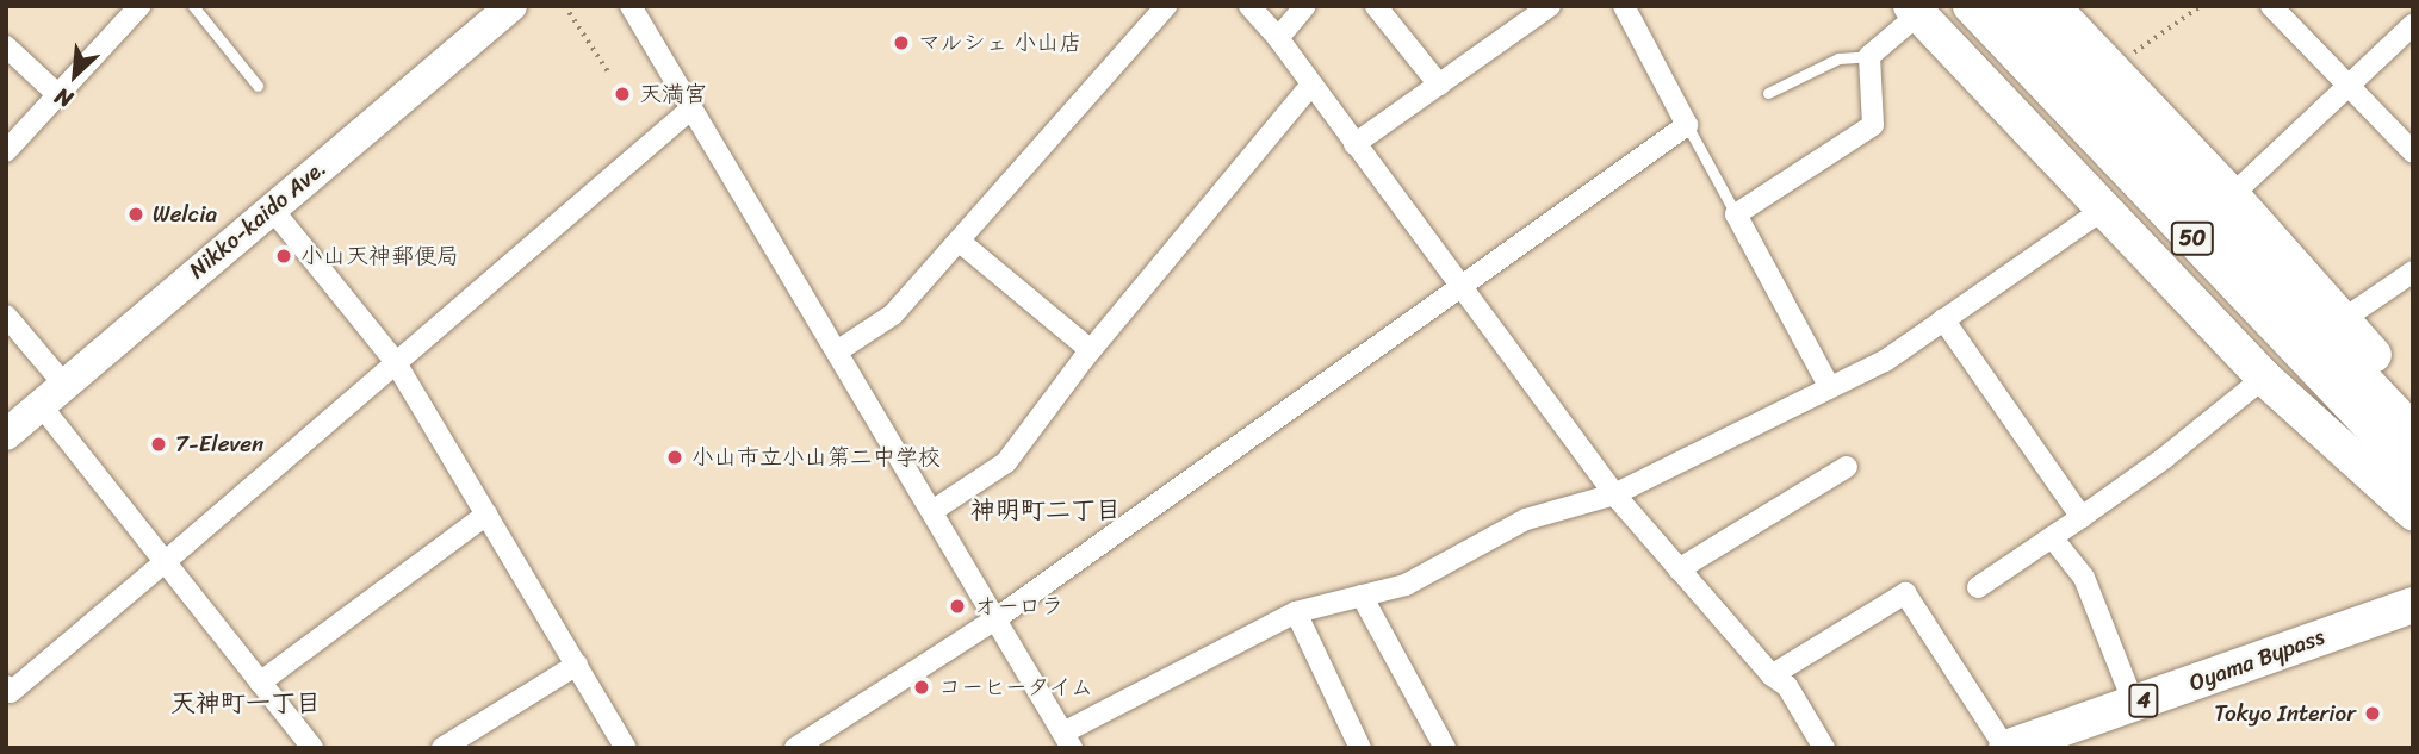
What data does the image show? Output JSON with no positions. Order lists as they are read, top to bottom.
{
  "streets": {
    "highway": ["50", "Oyama Bypass", "4"],
    "main road": ["Nikko-kaido Ave."]
  },
  "districts": ["神明町二丁目", "天神町一丁目"],
  "places": [
    "マルシェ 小山店",
    "天満宮",
    "Welcia",
    "小山天神郵便局",
    "7-Eleven",
    "小山市立小山第二中学校",
    "オーロラ",
    "コーヒータイム",
    "Tokyo Interior"
  ],
  "north": "bottom left"
}
